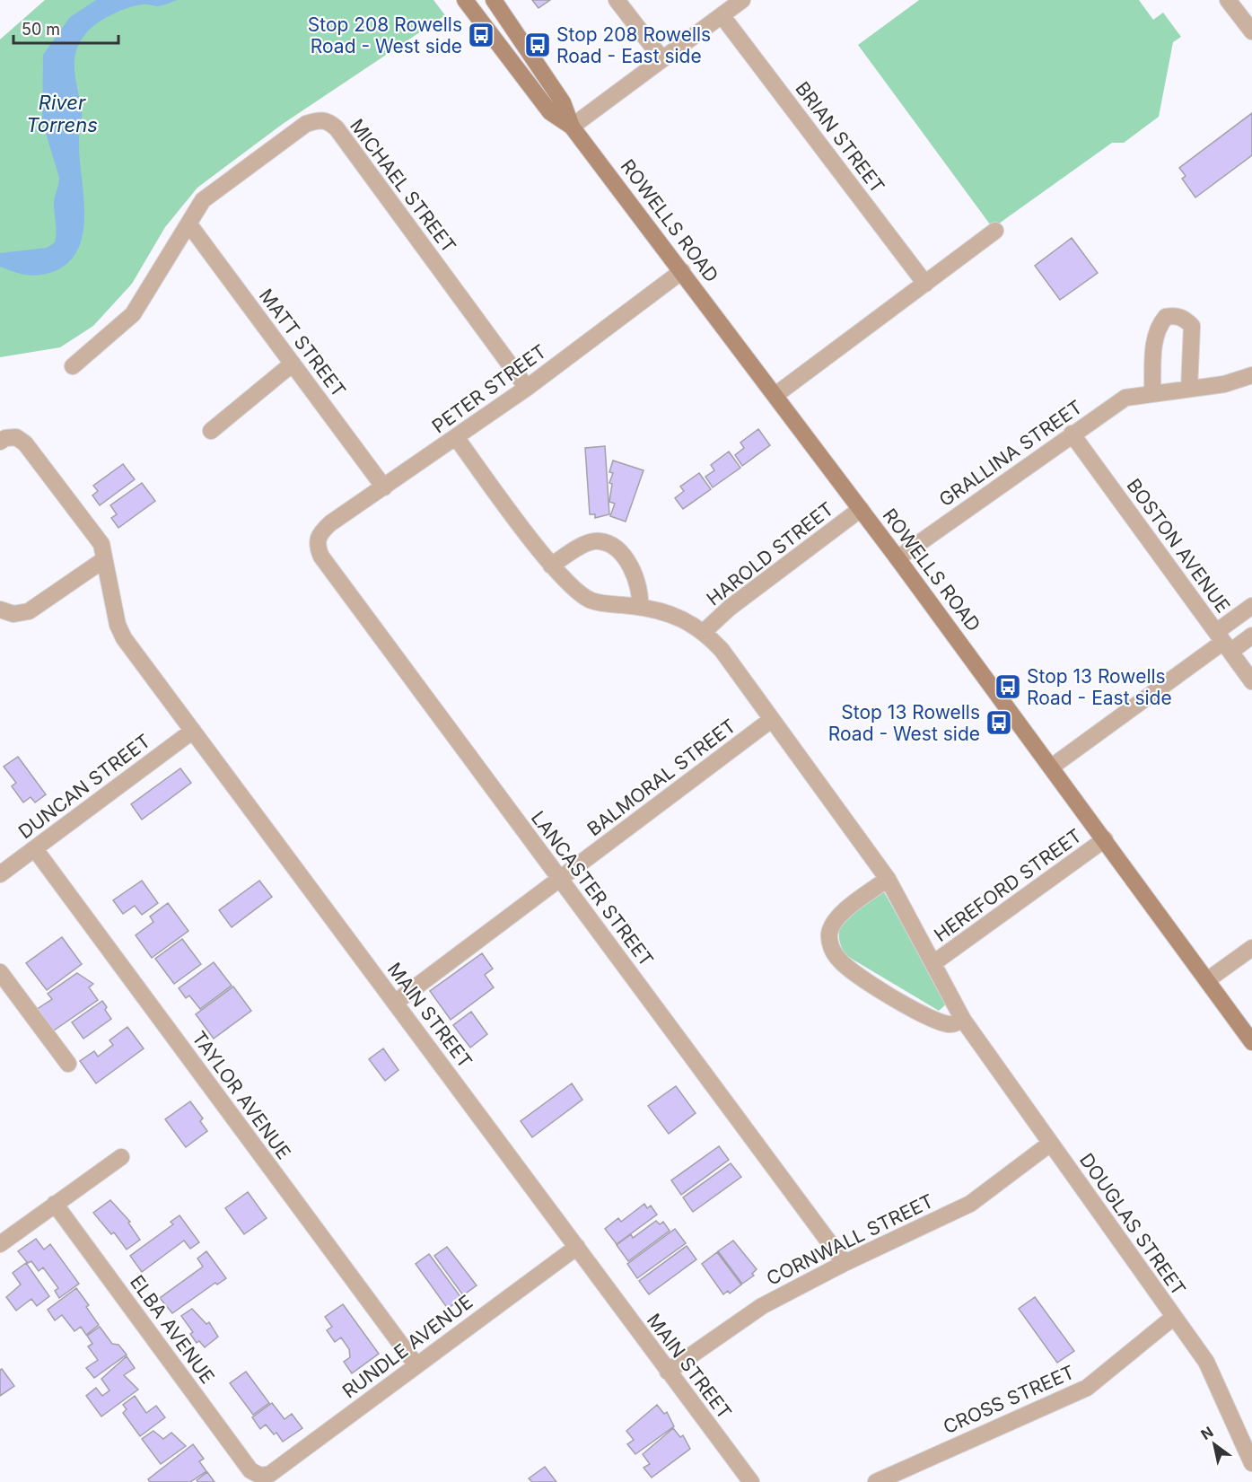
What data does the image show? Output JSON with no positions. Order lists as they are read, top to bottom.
{
  "streets": {
    "main road": ["ROWELLS ROAD"],
    "street": [
      "BRIAN STREET",
      "MICHAEL STREET",
      "MATT STREET",
      "PETER STREET",
      "GRALLINA STREET",
      "BOSTON AVENUE",
      "HAROLD STREET",
      "BALMORAL STREET",
      "DUNCAN STREET",
      "HEREFORD STREET",
      "LANCASTER STREET",
      "MAIN STREET",
      "TAYLOR AVENUE",
      "DOUGLAS STREET",
      "CORNWALL STREET",
      "ELBA AVENUE",
      "RUNDLE AVENUE",
      "CROSS STREET"
    ]
  },
  "crossings": [
    ["MICHAEL STREET", "MATT STREET"],
    ["MICHAEL STREET", "PETER STREET"],
    ["ROWELLS ROAD", "PETER STREET"],
    ["ROWELLS ROAD", "GRALLINA STREET"],
    ["ROWELLS ROAD", "HAROLD STREET"],
    ["ROWELLS ROAD", "HEREFORD STREET"],
    ["MATT STREET", "PETER STREET"],
    ["PETER STREET", "LANCASTER STREET"],
    ["PETER STREET", "DOUGLAS STREET"],
    ["GRALLINA STREET", "BOSTON AVENUE"],
    ["HAROLD STREET", "DOUGLAS STREET"],
    ["BALMORAL STREET", "LANCASTER STREET"],
    ["BALMORAL STREET", "MAIN STREET"],
    ["BALMORAL STREET", "DOUGLAS STREET"],
    ["DUNCAN STREET", "MAIN STREET"],
    ["DUNCAN STREET", "TAYLOR AVENUE"],
    ["HEREFORD STREET", "DOUGLAS STREET"],
    ["LANCASTER STREET", "CORNWALL STREET"],
    ["MAIN STREET", "CORNWALL STREET"],
    ["MAIN STREET", "RUNDLE AVENUE"],
    ["TAYLOR AVENUE", "RUNDLE AVENUE"],
    ["DOUGLAS STREET", "CORNWALL STREET"],
    ["DOUGLAS STREET", "CROSS STREET"],
    ["ELBA AVENUE", "RUNDLE AVENUE"]
  ],
  "water": ["River Torrens"],
  "places": {
    "bus stop": [
      "Stop 208 Rowells Road - West side",
      "Stop 208 Rowells Road - East side",
      "Stop 13 Rowells Road - East side",
      "Stop 13 Rowells Road - West side"
    ]
  },
  "scale_bar": "50 m",
  "north": "top left"
}
